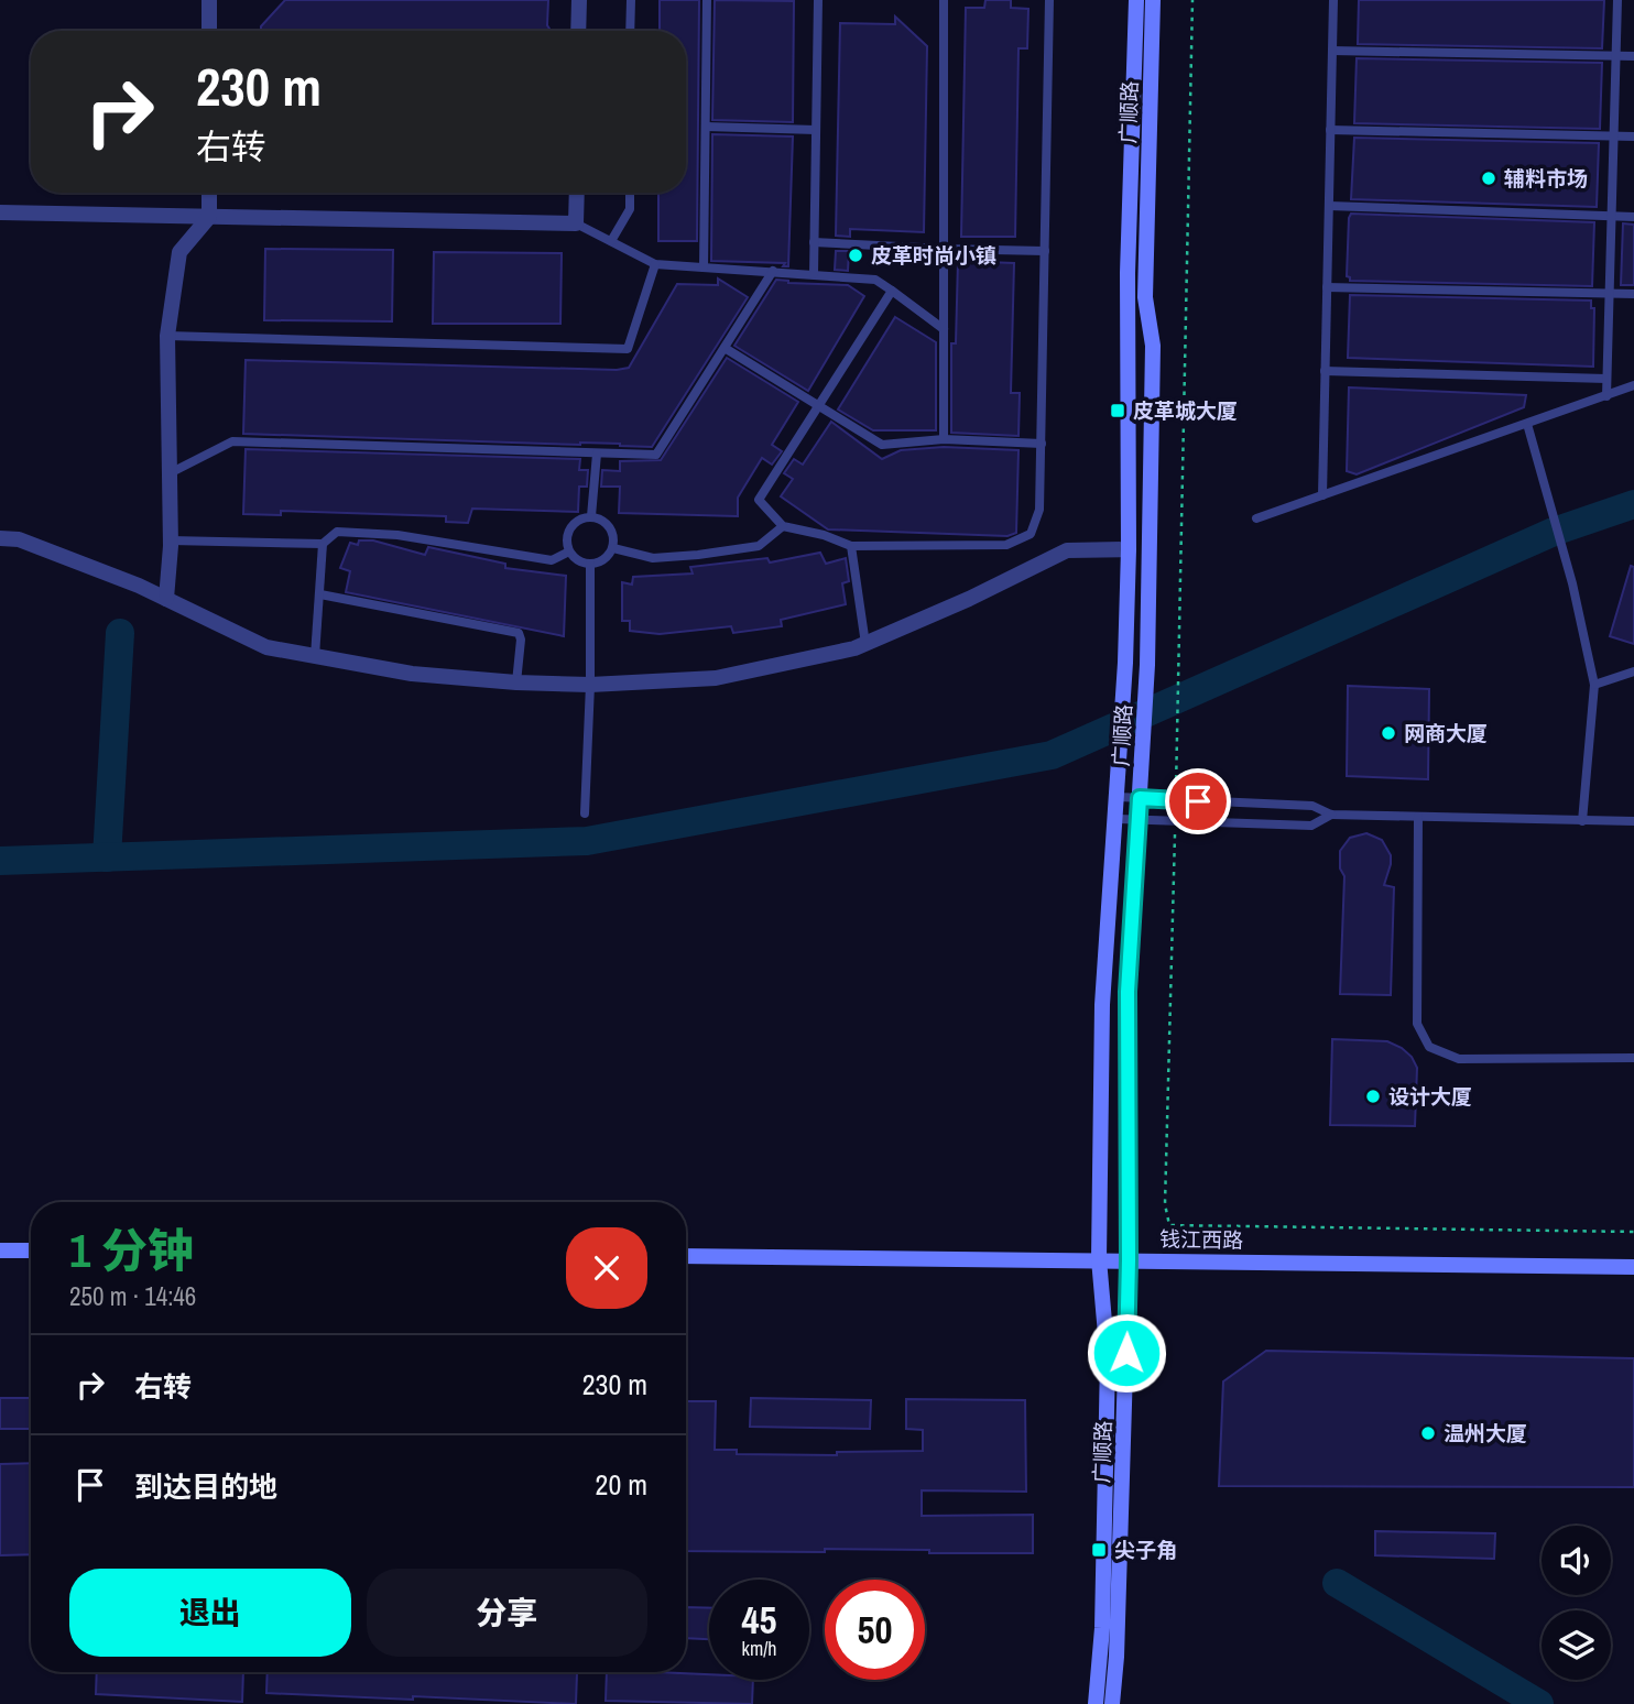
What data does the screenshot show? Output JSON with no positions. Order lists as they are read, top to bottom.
{
  "streets": {
    "main road": ["广顺路", "钱江西路"]
  },
  "crossings": [
    ["广顺路", "钱江西路"]
  ],
  "places": {
    "other": [
      "辅料市场",
      "皮革时尚小镇",
      "网商大厦",
      "设计大厦",
      "温州大厦"
    ],
    "transit": ["皮革城大厦", "尖子角"]
  },
  "page": {
    "turn": ["230 m", "右转"],
    "heading": ["1 分钟", "250 m · 14:46"],
    "list": [
      {
        "name": "右转",
        "value": "230 m"
      },
      {
        "name": "到达目的地",
        "value": "20 m"
      }
    ],
    "buttons": ["退出", "分享"],
    "speed": "45 km/h",
    "limit": "50"
  }
}
